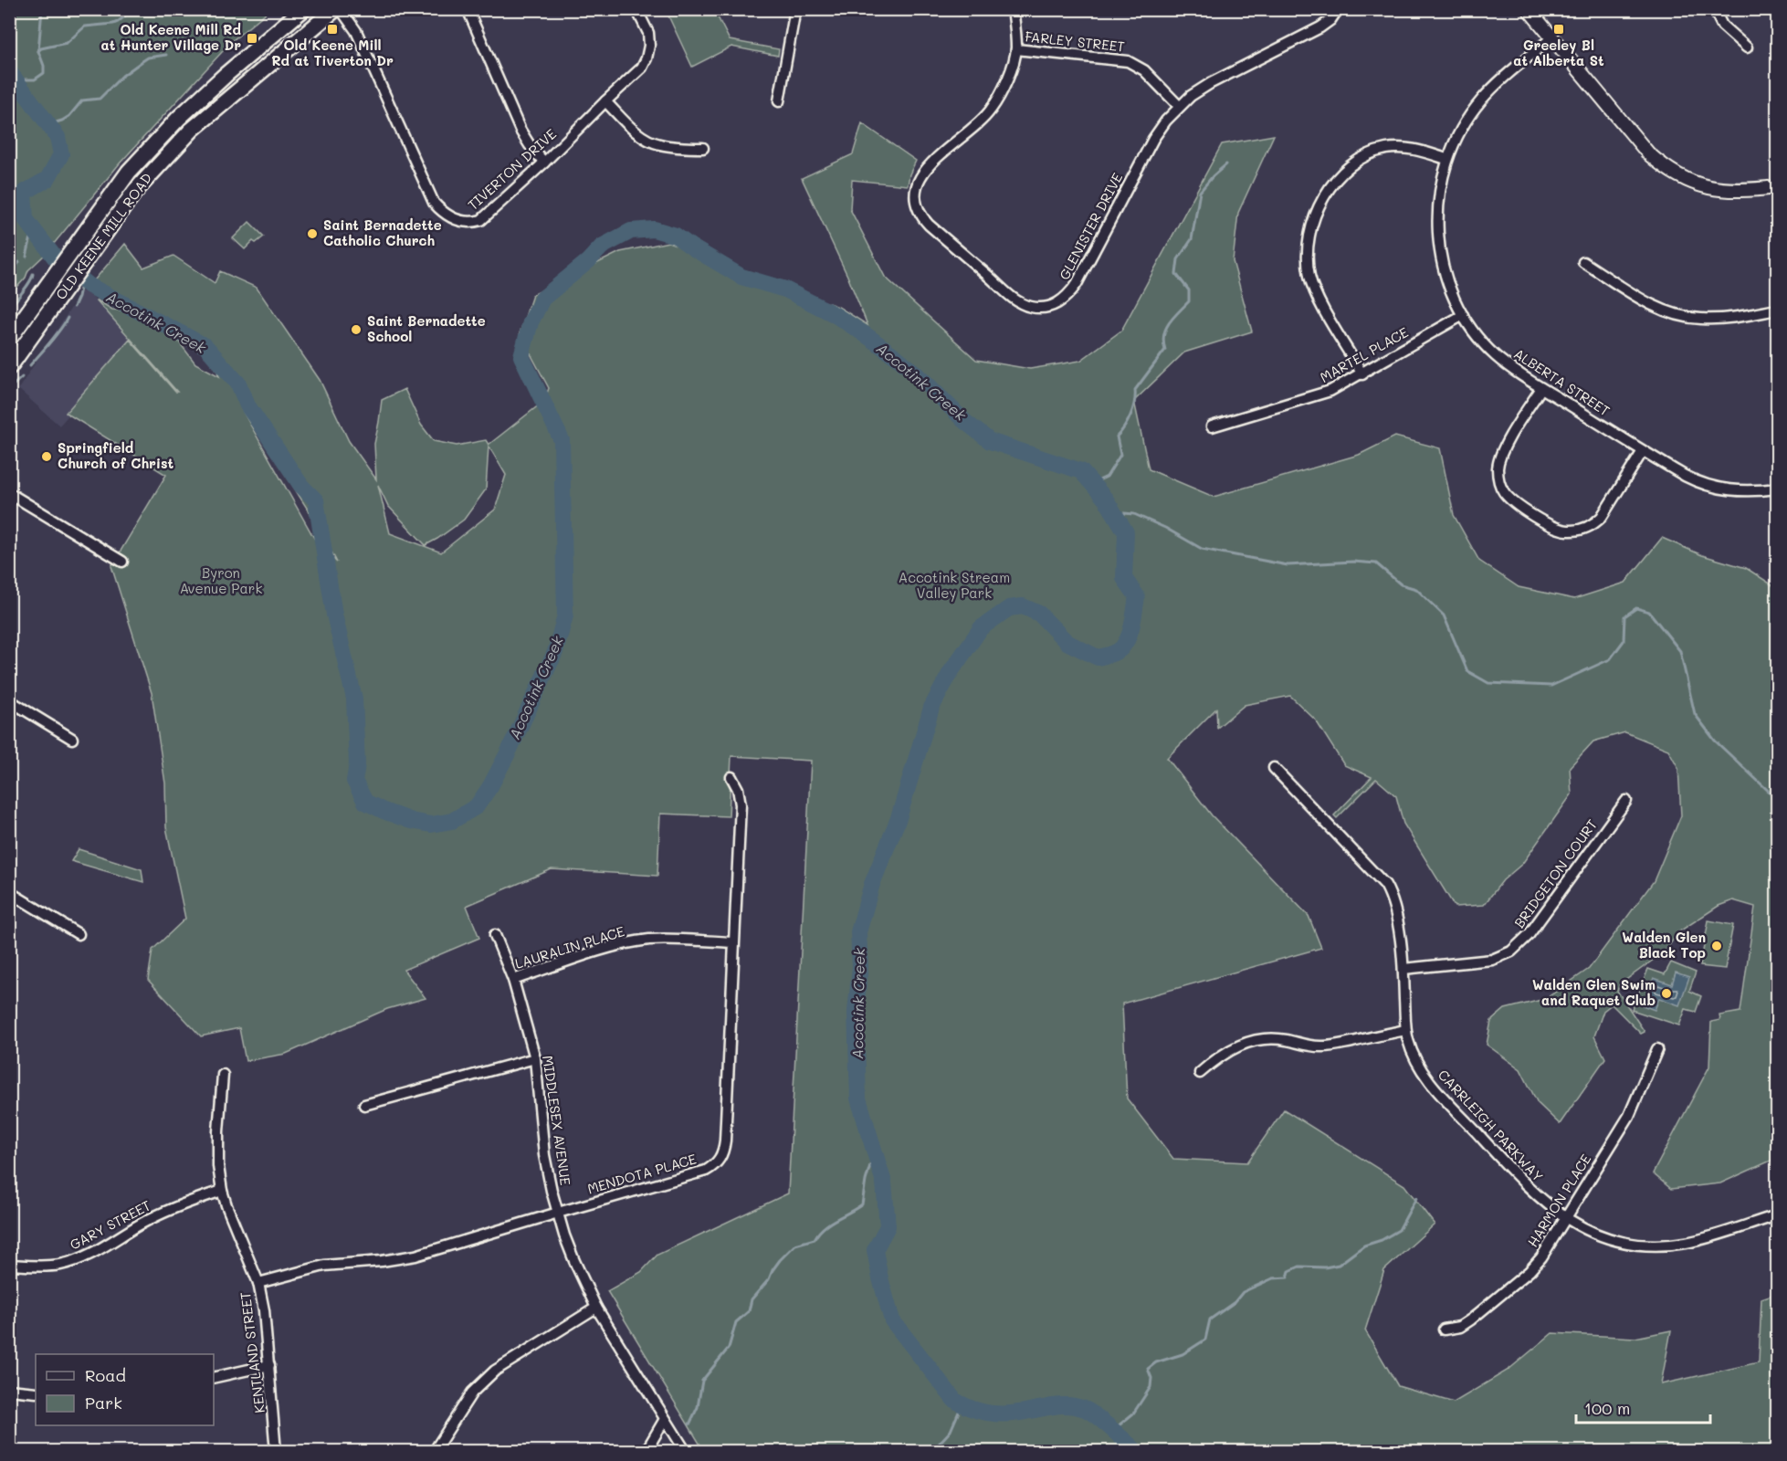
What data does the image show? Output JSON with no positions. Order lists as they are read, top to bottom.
{
  "streets": {
    "main road": ["OLD KEENE MILL ROAD"],
    "street": [
      "FARLEY STREET",
      "TIVERTON DRIVE",
      "GLENISTER DRIVE",
      "MARTEL PLACE",
      "ALBERTA STREET",
      "BRIDGETON COURT",
      "LAURALIN PLACE",
      "MIDDLESEX AVENUE",
      "CARRLEIGH PARKWAY",
      "MENDOTA PLACE",
      "HARMON PLACE",
      "GARY STREET",
      "KENTLAND STREET"
    ]
  },
  "crossings": [
    ["FARLEY STREET", "GLENISTER DRIVE"],
    ["MARTEL PLACE", "ALBERTA STREET"],
    ["BRIDGETON COURT", "CARRLEIGH PARKWAY"],
    ["LAURALIN PLACE", "MIDDLESEX AVENUE"],
    ["LAURALIN PLACE", "MENDOTA PLACE"],
    ["MIDDLESEX AVENUE", "MENDOTA PLACE"],
    ["CARRLEIGH PARKWAY", "HARMON PLACE"],
    ["MENDOTA PLACE", "KENTLAND STREET"],
    ["GARY STREET", "KENTLAND STREET"]
  ],
  "water": ["Accotink Creek"],
  "parks": ["Byron Avenue Park", "Accotink Stream Valley Park"],
  "places": {
    "transit": ["Old Keene Mill Rd at Tiverton Dr", "Greeley Bl at Alberta St", "Old Keene Mill Rd at Hunter Village Dr"],
    "other": [
      "Saint Bernadette Catholic Church",
      "Saint Bernadette School",
      "Springfield Church of Christ",
      "Walden Glen Black Top",
      "Walden Glen Swim and Raquet Club"
    ]
  },
  "legend": ["Road", "Park"],
  "scale_bar": "100 m"
}
